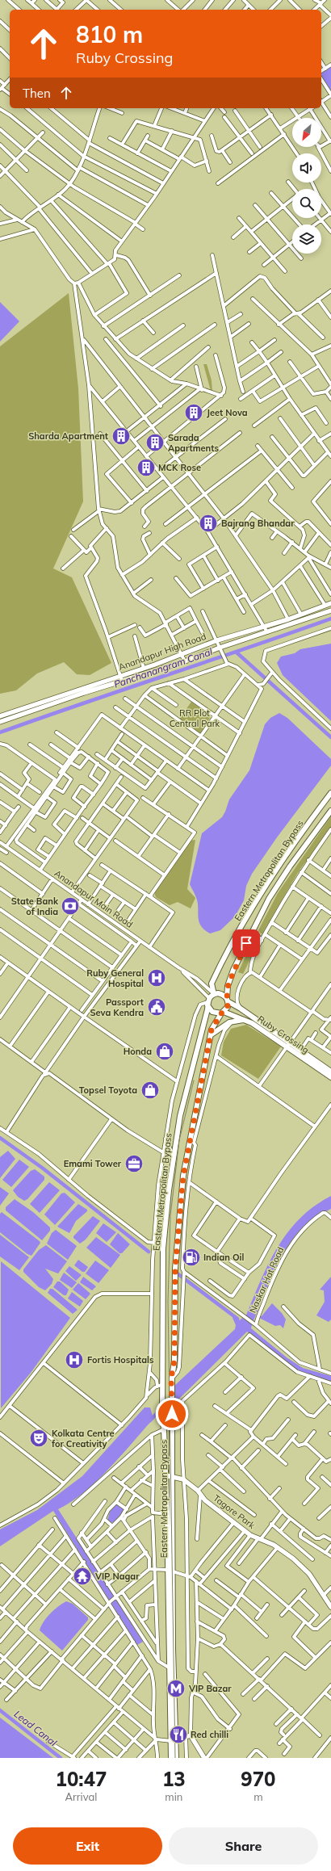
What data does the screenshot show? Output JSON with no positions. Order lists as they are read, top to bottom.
{
  "streets": {
    "main road": [
      "Anandapur High Road",
      "Eastern Metropolitan Bypass",
      "Ruby Crossing",
      "Tagore Park"
    ],
    "street": ["Anandapur Main Road", "Naskar Hat Road"]
  },
  "crossings": [
    ["Eastern Metropolitan Bypass", "Anandapur Main Road"],
    ["Eastern Metropolitan Bypass", "Ruby Crossing"],
    ["Eastern Metropolitan Bypass", "Tagore Park"],
    ["Anandapur Main Road", "Ruby Crossing"]
  ],
  "water": ["Panchanangram Canal", "Lead Canal"],
  "parks": ["RR Plot Central Park"],
  "places": {
    "building": [
      "Jeet Nova",
      "Sharda Apartment",
      "Sarada Apartments",
      "MCK Rose",
      "Bajrang Bhandar"
    ],
    "bank": ["State Bank of India"],
    "hospital": ["Ruby General Hospital", "Fortis Hospitals"],
    "public building": ["Passport Seva Kendra"],
    "shop": ["Honda", "Topsel Toyota"],
    "office": ["Emami Tower"],
    "fuel station": ["Indian Oil"],
    "theatre": ["Kolkata Centre for Creativity"],
    "temple": ["VIP Nagar"],
    "metro station": ["VIP Bazar"],
    "restaurant": ["Red chilli"]
  },
  "north": "bottom left",
  "page": {
    "turn": ["810 m", "Ruby Crossing"],
    "then": "Then",
    "eta": [
      "10:47",
      "Arrival",
      "13",
      "min",
      "970",
      "m"
    ],
    "buttons": ["Exit", "Share"]
  }
}
